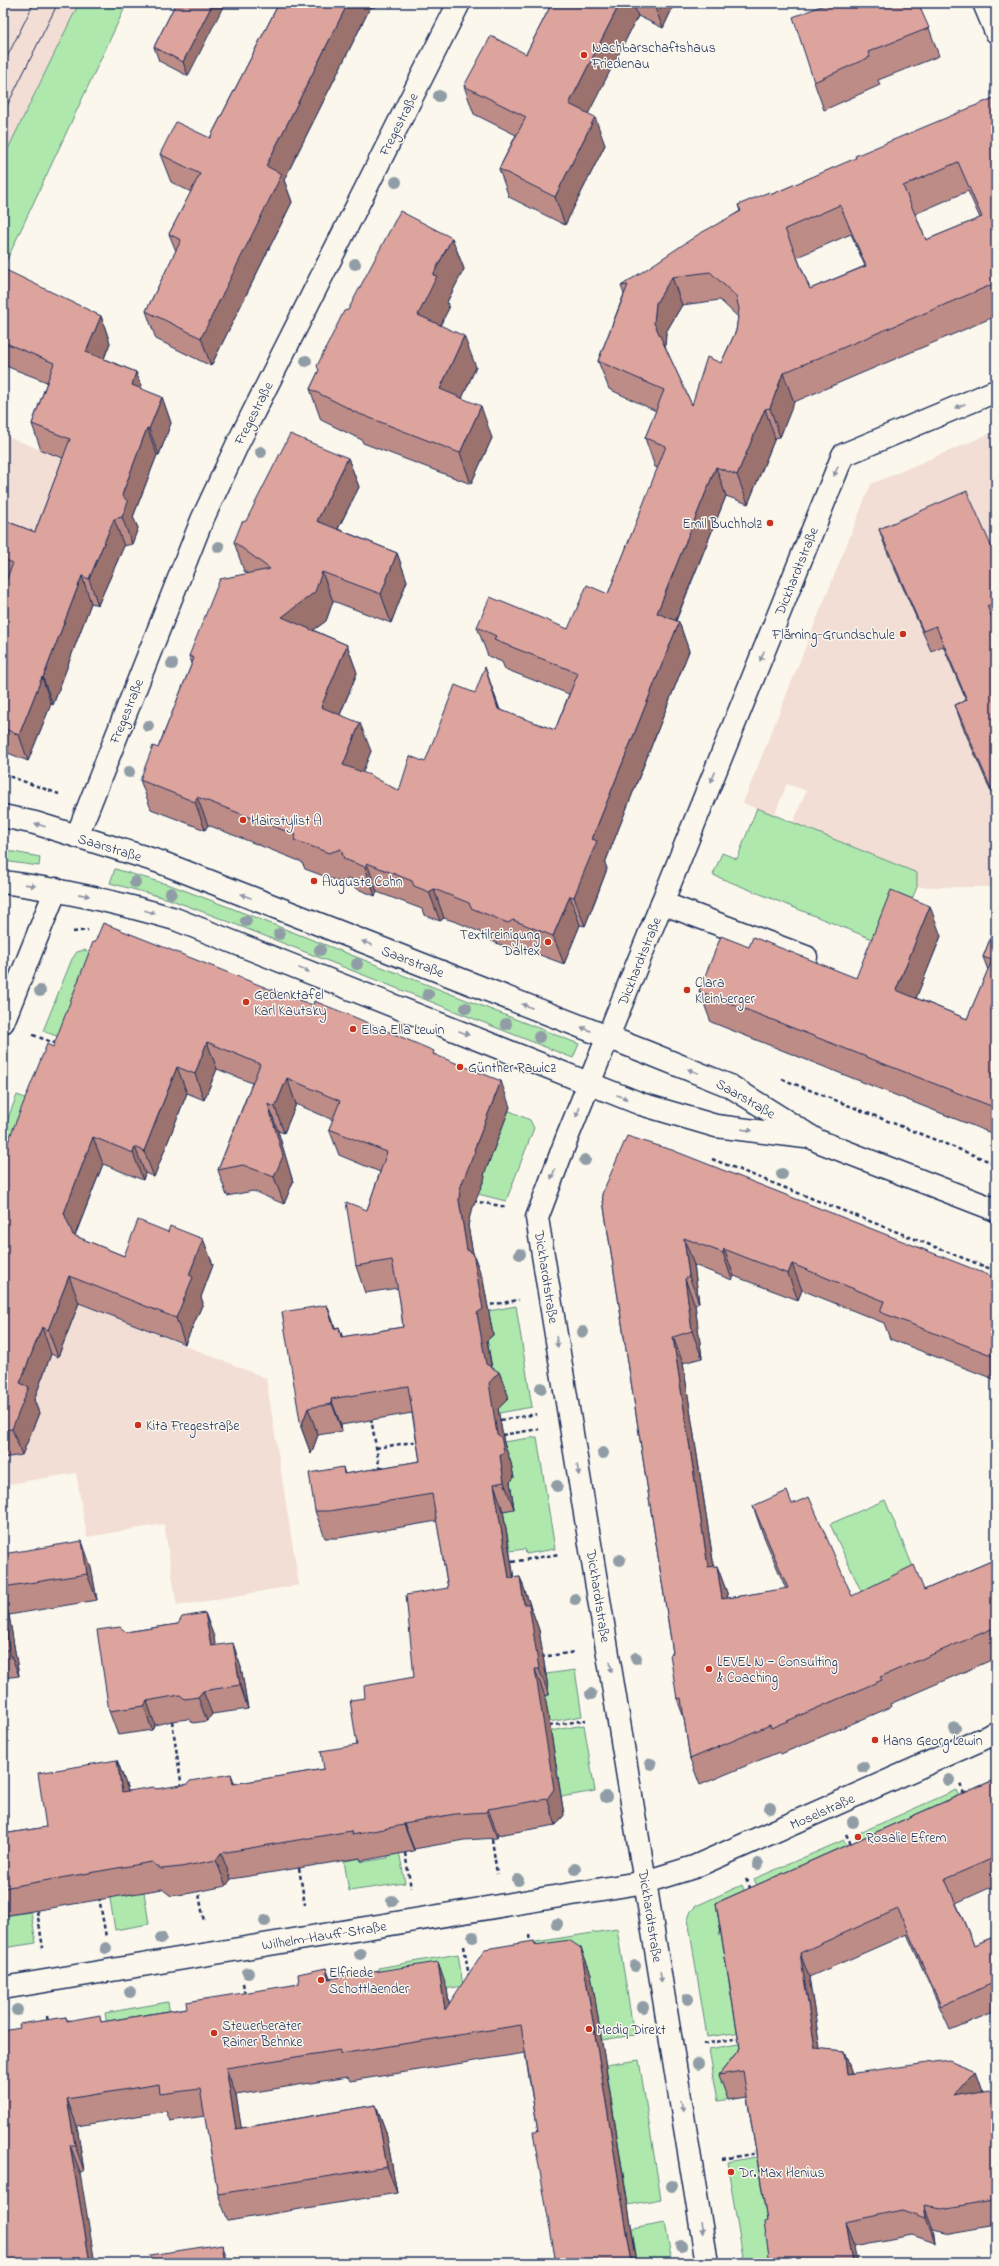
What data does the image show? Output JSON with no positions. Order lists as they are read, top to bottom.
{
  "streets": {
    "street": [
      "Fregestraße",
      "Dickhardtstraße",
      "Saarstraße",
      "Moselstraße",
      "Wilhelm-Hauff-Straße"
    ]
  },
  "crossings": [
    ["Fregestraße", "Saarstraße"],
    ["Dickhardtstraße", "Saarstraße"],
    ["Dickhardtstraße", "Moselstraße"],
    ["Dickhardtstraße", "Wilhelm-Hauff-Straße"],
    ["Moselstraße", "Wilhelm-Hauff-Straße"]
  ],
  "one_way": ["Dickhardtstraße"],
  "places": [
    "Nachbarschaftshaus Friedenau",
    "Emil Buchholz",
    "Fläming-Grundschule",
    "Hairstylist A",
    "Auguste Cohn",
    "Textilreinigung Daltex",
    "Clara Kleinberger",
    "Gedenktafel Karl Kautsky",
    "Elsa Ella Lewin",
    "Günther Rawicz",
    "Kita Fregestraße",
    "LEVEL N — Consulting & Coaching",
    "Hans Georg Lewin",
    "Rosalie Efrem",
    "Elfriede Schottlaender",
    "Mediq Direkt",
    "Steuerberater Rainer Behnke",
    "Dr. Max Henius"
  ]
}
